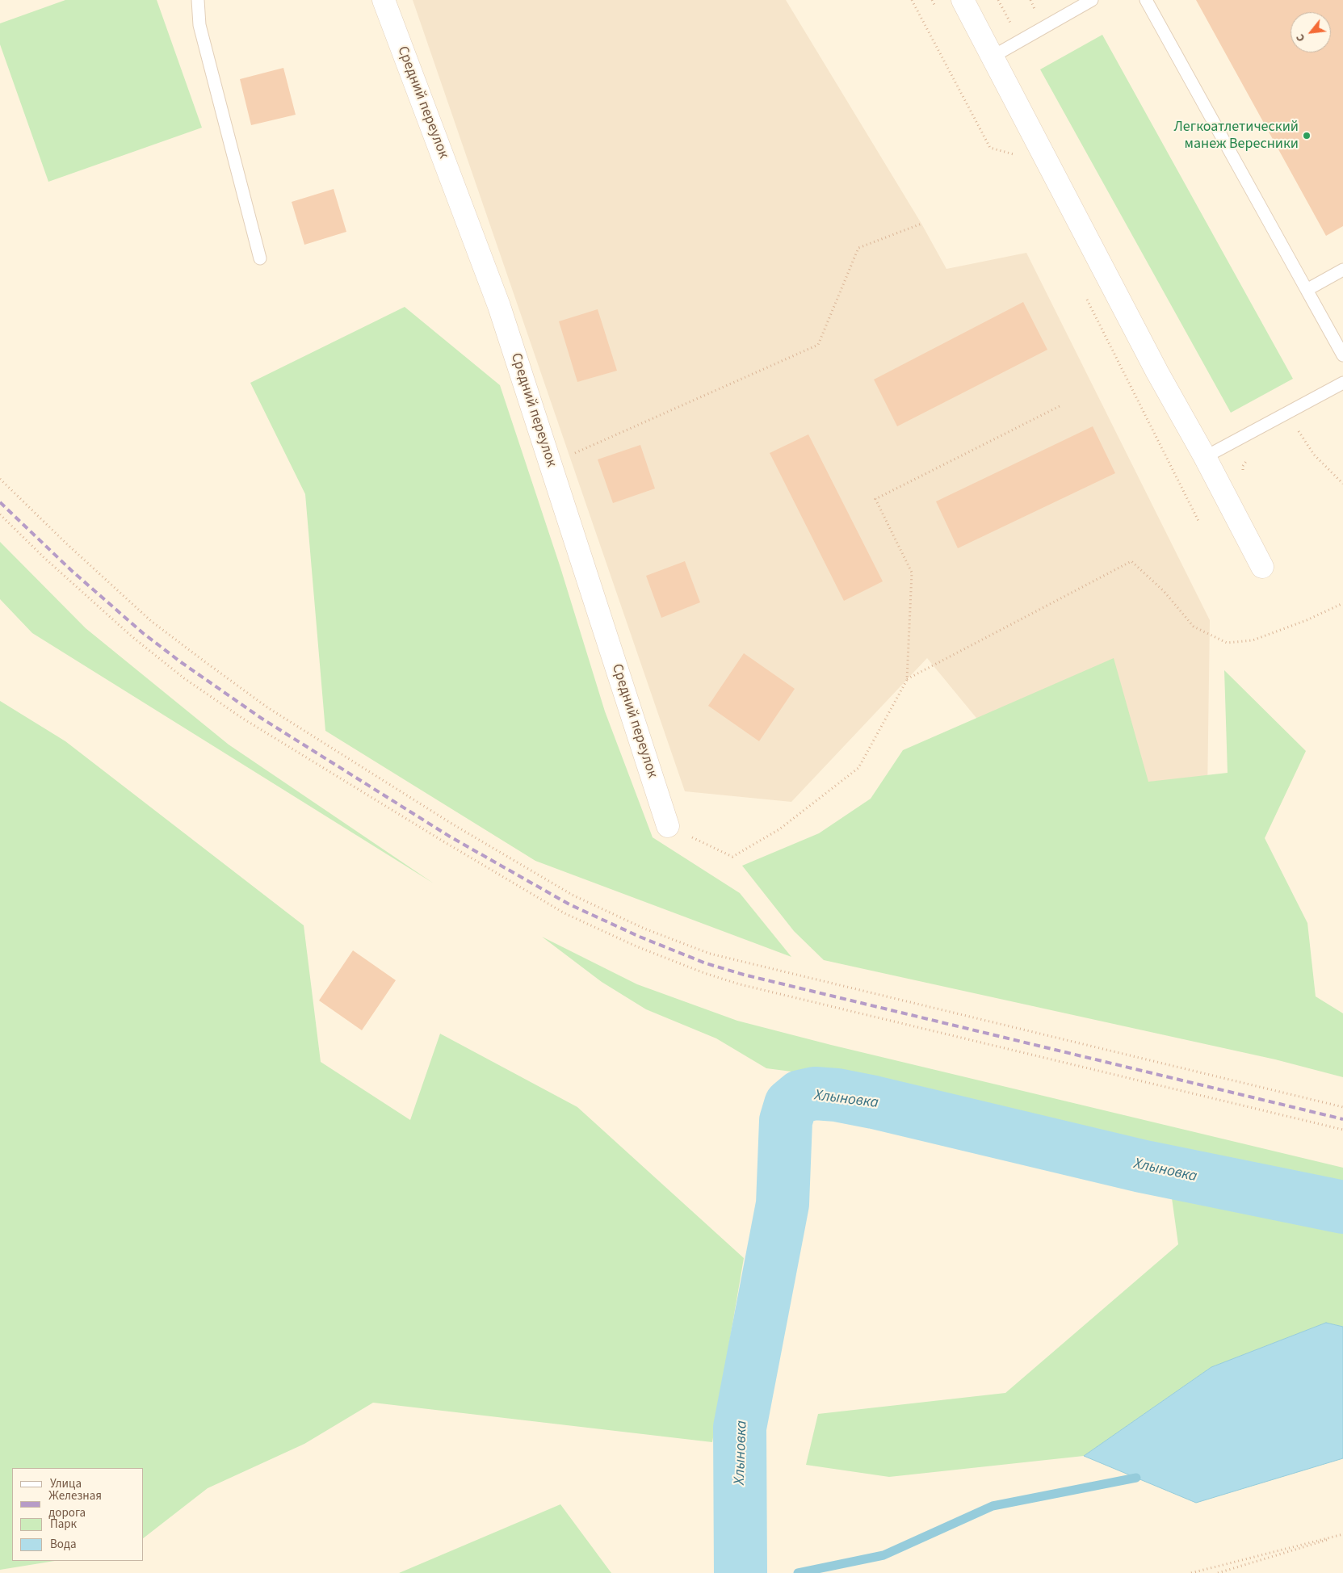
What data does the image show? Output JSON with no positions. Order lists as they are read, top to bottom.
{
  "streets": {
    "street": ["Средний переулок"]
  },
  "water": ["Хлыновка"],
  "places": ["Легкоатлетический манеж Вересники"],
  "legend": [
    "Улица",
    "Железная дорога",
    "Парк",
    "Вода"
  ],
  "north": "bottom left"
}
